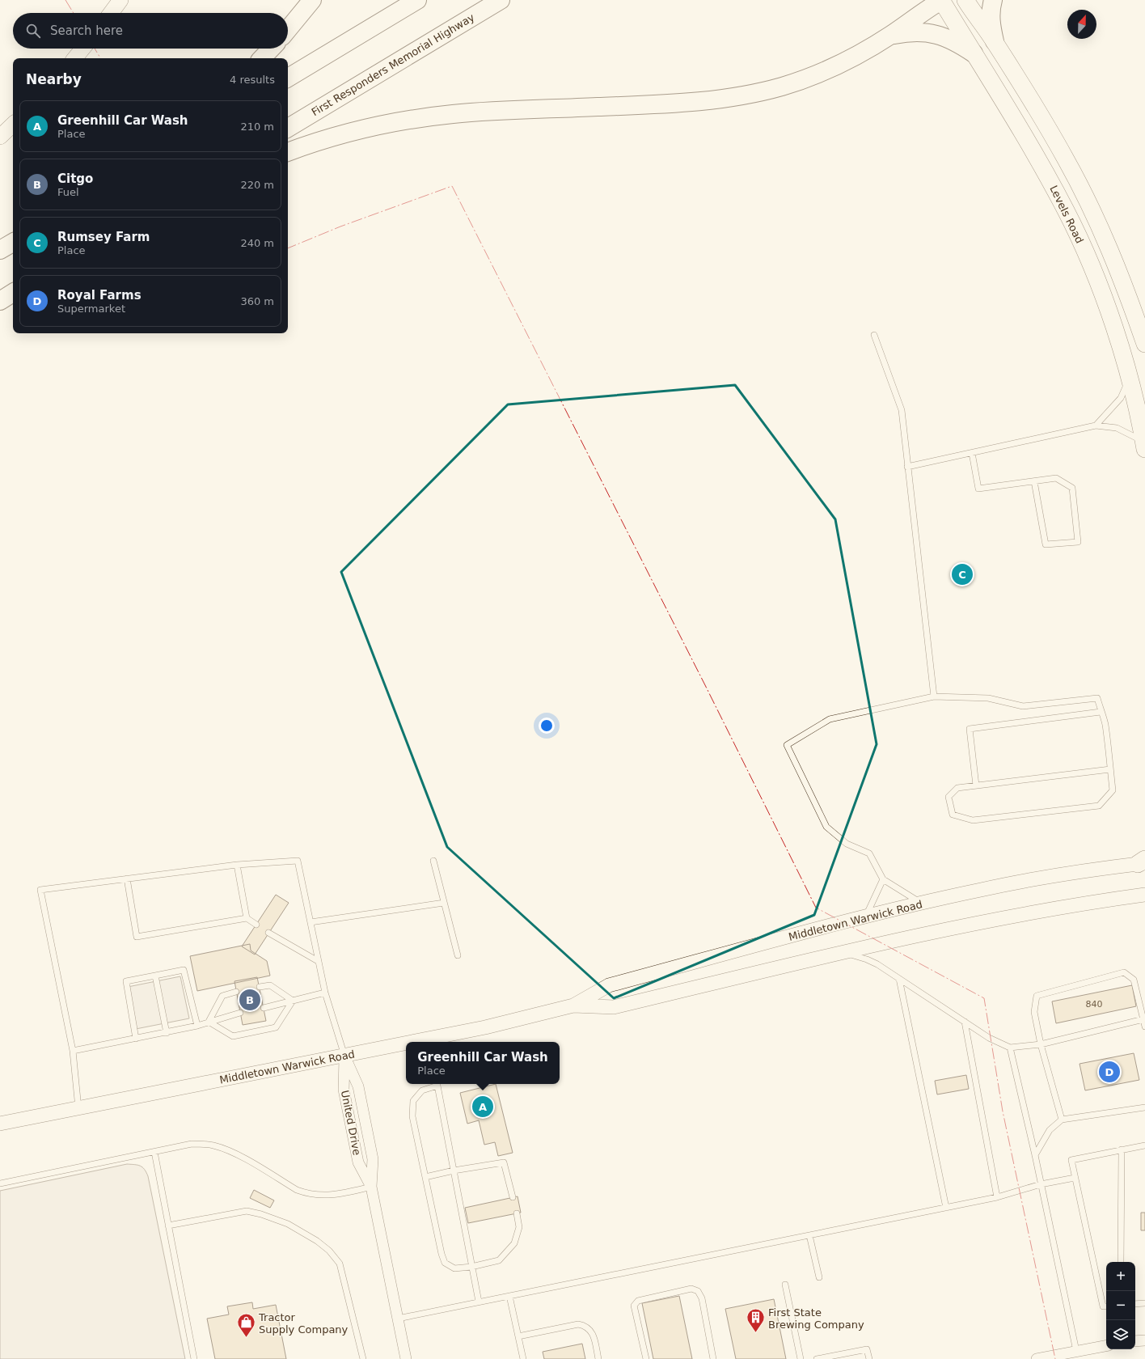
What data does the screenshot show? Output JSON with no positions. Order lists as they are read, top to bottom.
{
  "streets": {
    "highway": ["First Responders Memorial Highway"],
    "main road": ["Levels Road"],
    "street": ["Middletown Warwick Road", "United Drive"]
  },
  "crossings": [
    ["Middletown Warwick Road", "United Drive"]
  ],
  "places": {
    "building": ["First State Brewing Company"],
    "shop": ["Tractor Supply Company"]
  },
  "house_numbers": ["840"],
  "north": "top",
  "page": {
    "search": "Search here",
    "heading": ["Nearby", "4 results"],
    "list": [
      {
        "mark": "A",
        "name": "Greenhill Car Wash",
        "note": "Place",
        "value": "210 m"
      },
      {
        "mark": "B",
        "name": "Citgo",
        "note": "Fuel",
        "value": "220 m"
      },
      {
        "mark": "C",
        "name": "Rumsey Farm",
        "note": "Place",
        "value": "240 m"
      },
      {
        "mark": "D",
        "name": "Royal Farms",
        "note": "Supermarket",
        "value": "360 m"
      }
    ],
    "pins": [
      "C",
      "B",
      "D",
      "A"
    ],
    "popup": ["Greenhill Car Wash", "Place"],
    "map_buttons": ["+", "−"]
  }
}
